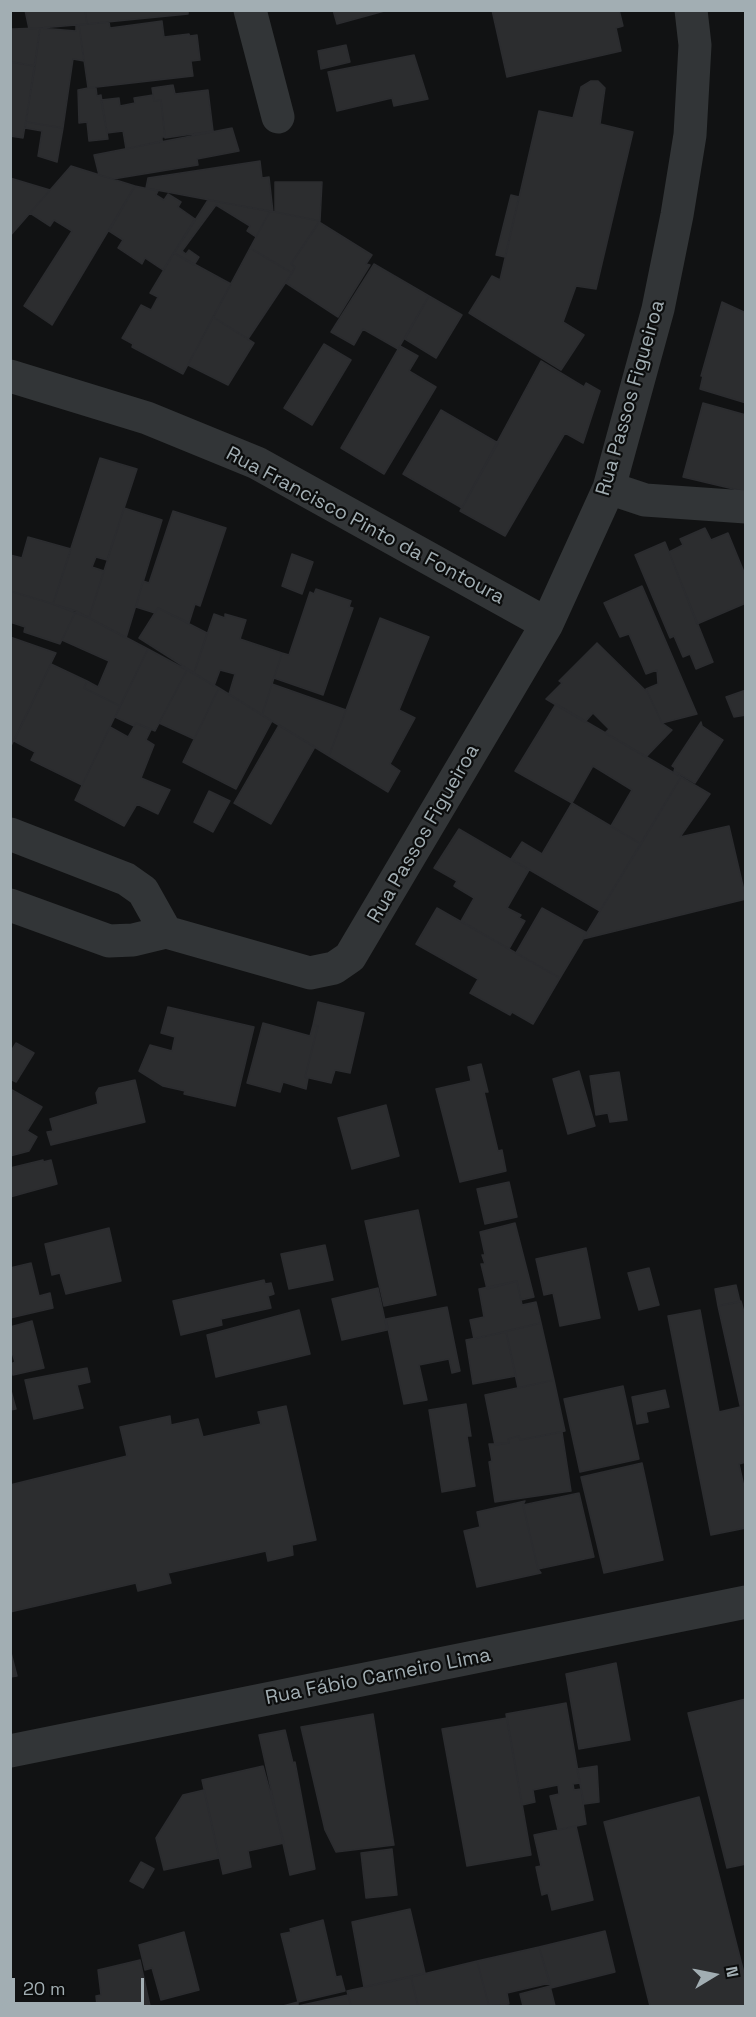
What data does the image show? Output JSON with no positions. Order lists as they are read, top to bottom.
{
  "streets": {
    "street": ["Rua Passos Figueiroa", "Rua Francisco Pinto da Fontoura", "Rua Fábio Carneiro Lima"]
  },
  "crossings": [
    ["Rua Passos Figueiroa", "Rua Francisco Pinto da Fontoura"]
  ],
  "scale_bar": "20 m",
  "north": "right"
}
